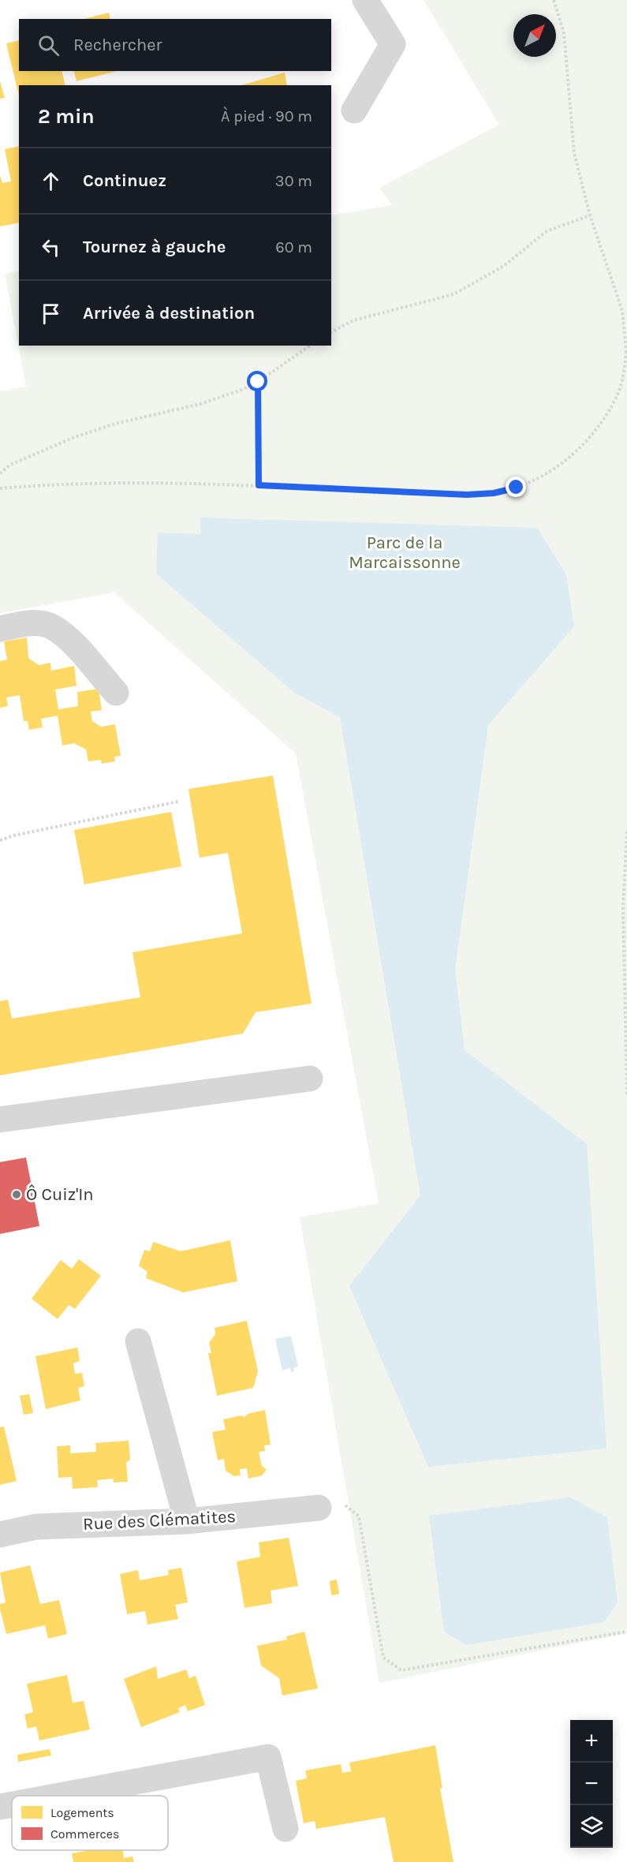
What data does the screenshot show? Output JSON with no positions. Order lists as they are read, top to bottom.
{
  "streets": {
    "street": ["Rue des Clématites"]
  },
  "parks": ["Parc de la Marcaissonne"],
  "places": ["Ô Cuiz'In"],
  "legend": ["Logements", "Commerces"],
  "north": "top right",
  "page": {
    "search": "Rechercher",
    "heading": ["2 min", "À pied · 90 m"],
    "list": [
      ["Continuez", "30 m"],
      ["Tournez à gauche", "60 m"],
      "Arrivée à destination"
    ],
    "map_buttons": ["+", "−"]
  }
}
